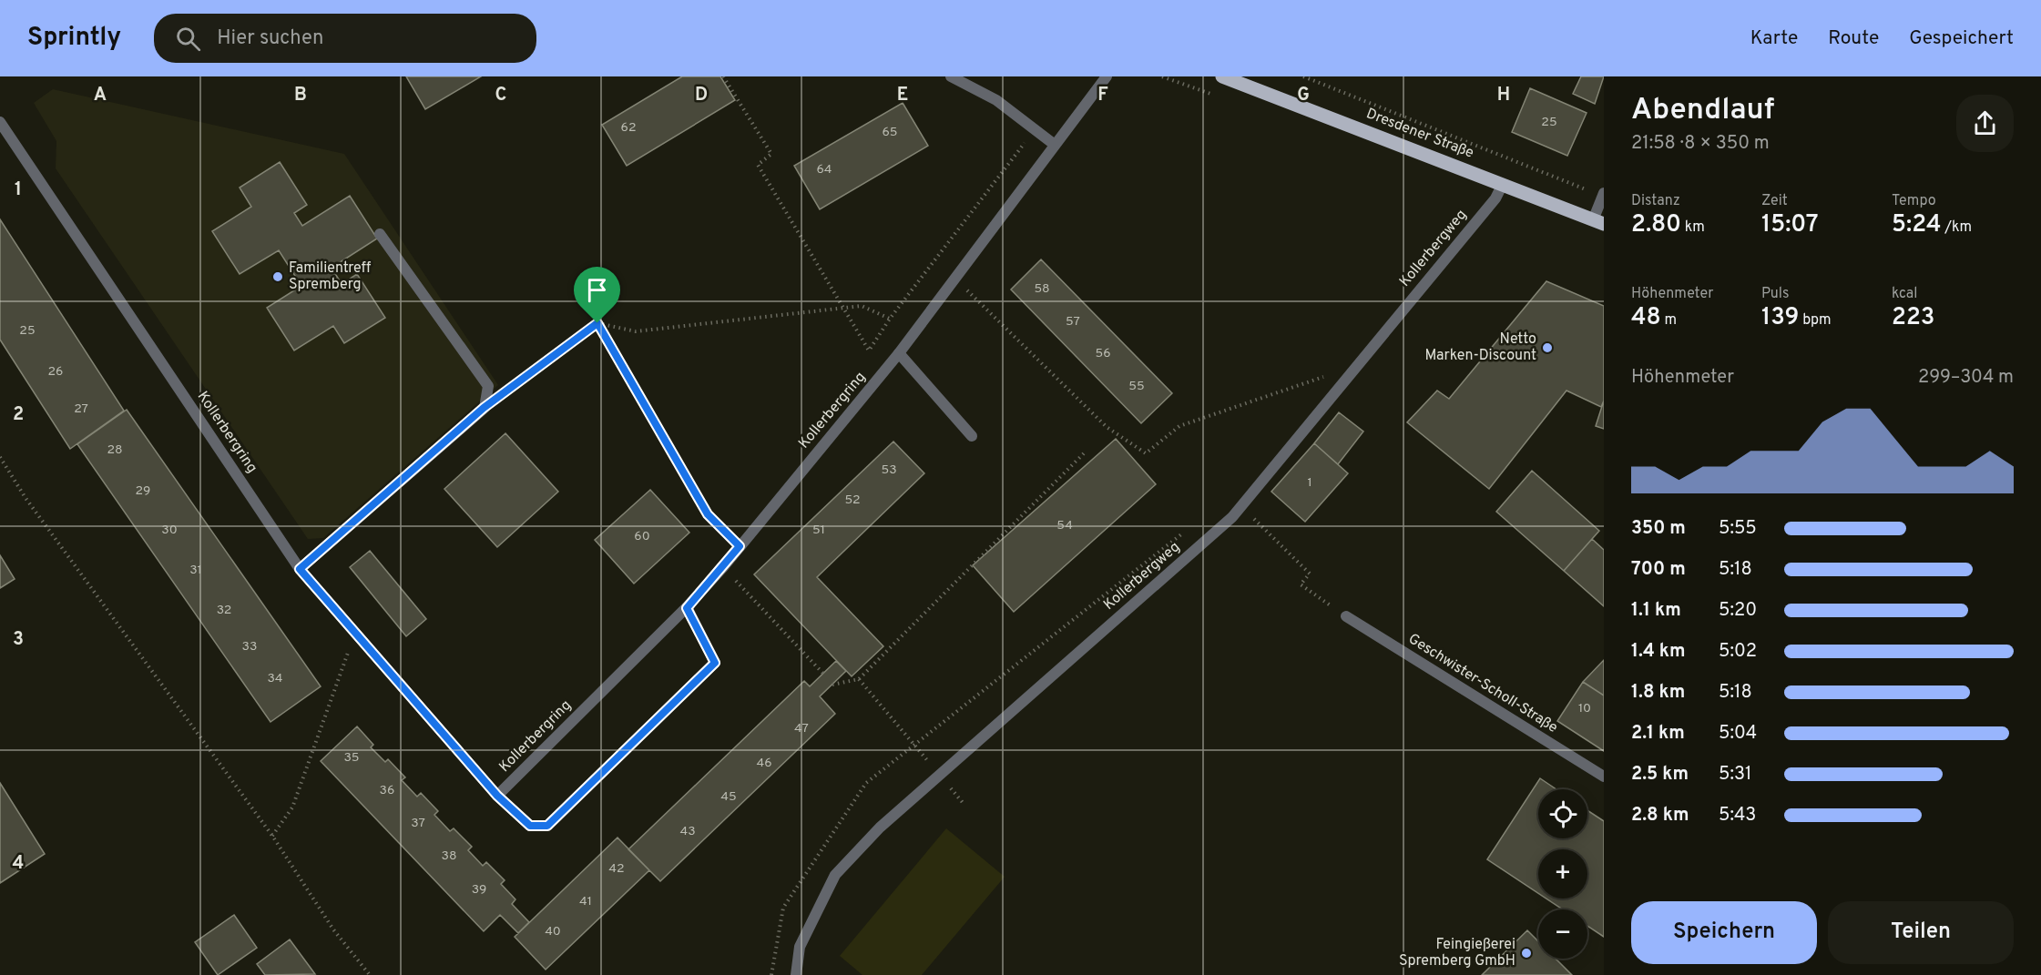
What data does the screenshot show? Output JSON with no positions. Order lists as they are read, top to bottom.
{
  "streets": {
    "main road": ["Dresdener Straße"],
    "street": ["Kollerbergweg", "Kollerbergring", "Geschwister-Scholl-Straße"]
  },
  "crossings": [
    ["Dresdener Straße", "Kollerbergweg"]
  ],
  "places": ["Familientreff Spremberg", "Netto Marken-Discount", "Feingießerei Spremberg GmbH"],
  "house_numbers": [
    "25",
    "62",
    "65",
    "64",
    "58",
    "57",
    "25",
    "56",
    "26",
    "55",
    "27",
    "28",
    "53",
    "1",
    "29",
    "52",
    "54",
    "30",
    "51",
    "60",
    "31",
    "32",
    "33",
    "34",
    "10",
    "47",
    "35",
    "46",
    "36",
    "45",
    "37",
    "43",
    "38",
    "42",
    "39",
    "41",
    "40"
  ],
  "page": {
    "header": "Sprintly",
    "search": "Hier suchen",
    "nav": ["Karte", "Route", "Gespeichert"],
    "heading": ["Abendlauf", "21:58 · 8 × 350 m"],
    "stats": [
      ["Distanz", "2.80 km"],
      ["Zeit", "15:07"],
      ["Tempo", "5:24 /km"],
      ["Höhenmeter", "48 m"],
      ["Puls", "139 bpm"],
      ["kcal", "223"]
    ],
    "chart": ["Höhenmeter", "299–304 m"],
    "list": [
      {
        "name": "350 m",
        "note": "5:55"
      },
      {
        "name": "700 m",
        "note": "5:18"
      },
      {
        "name": "1.1 km",
        "note": "5:20"
      },
      {
        "name": "1.4 km",
        "note": "5:02"
      },
      {
        "name": "1.8 km",
        "note": "5:18"
      },
      {
        "name": "2.1 km",
        "note": "5:04"
      },
      {
        "name": "2.5 km",
        "note": "5:31"
      },
      {
        "name": "2.8 km",
        "note": "5:43"
      }
    ],
    "map_buttons": ["+", "−"],
    "buttons": ["Speichern", "Teilen"]
  },
  "grid": {
    "columns": [
      "A",
      "B",
      "C",
      "D",
      "E",
      "F",
      "G",
      "H"
    ],
    "rows": [
      "1",
      "2",
      "3",
      "4"
    ]
  }
}
